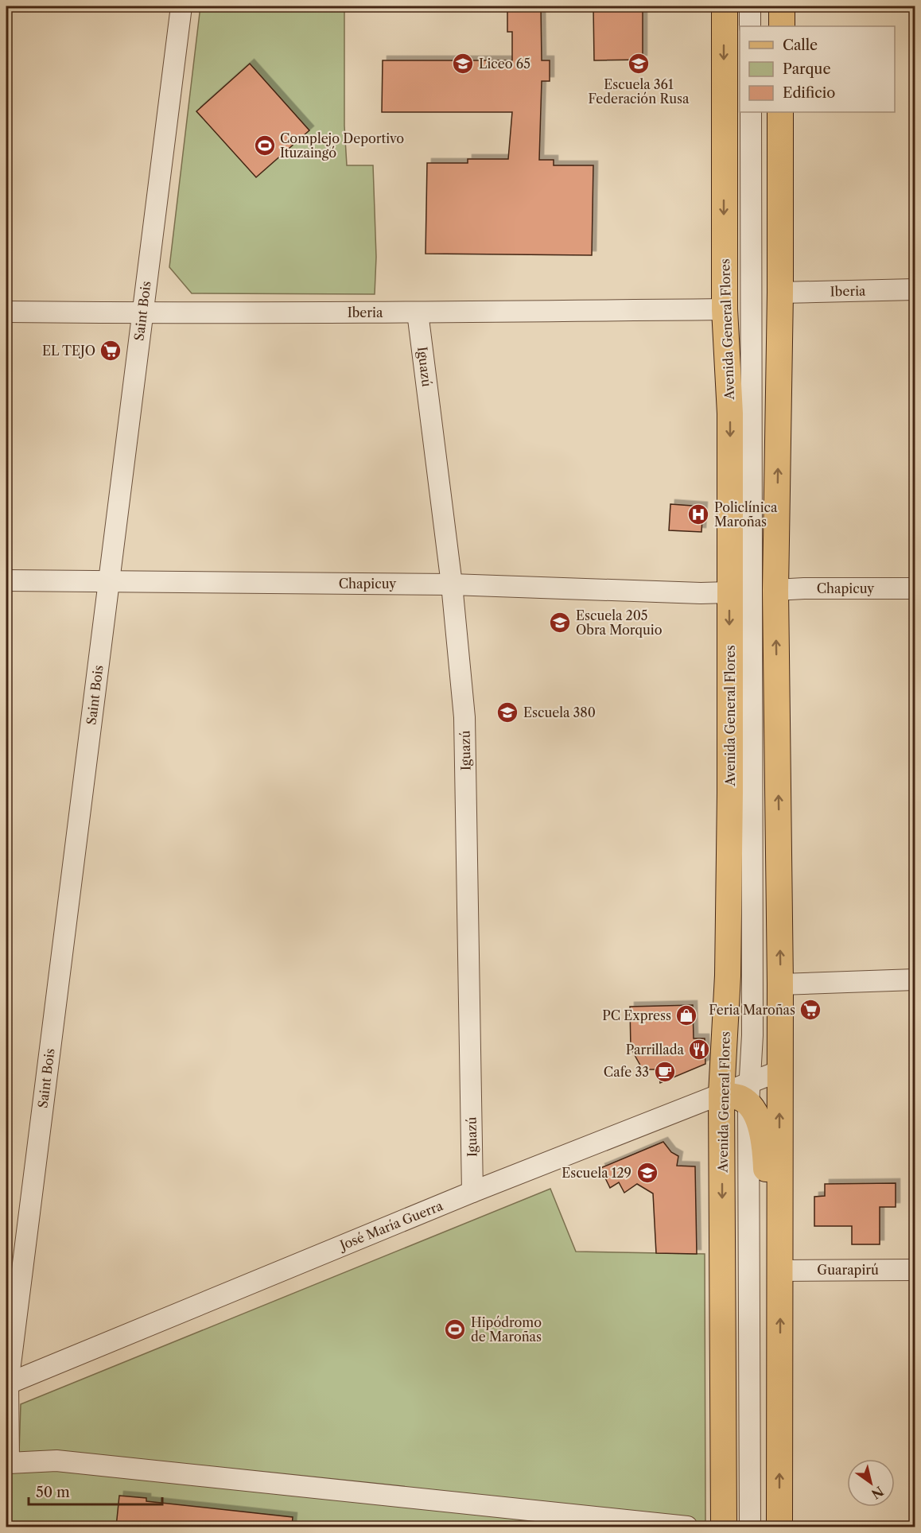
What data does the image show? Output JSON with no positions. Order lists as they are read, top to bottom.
{
  "streets": {
    "main road": ["Avenida General Flores"],
    "street": [
      "Iberia",
      "Saint Bois",
      "Iguazú",
      "Chapicuy",
      "José María Guerra",
      "Guarapirú"
    ]
  },
  "crossings": [
    ["Iberia", "Saint Bois"],
    ["Iberia", "Avenida General Flores"],
    ["Iberia", "Iguazú"],
    ["Saint Bois", "Chapicuy"],
    ["Saint Bois", "José María Guerra"],
    ["Avenida General Flores", "Chapicuy"],
    ["Avenida General Flores", "José María Guerra"],
    ["Iguazú", "Chapicuy"],
    ["Iguazú", "José María Guerra"]
  ],
  "places": {
    "school or university": [
      "Liceo 65",
      "Escuela 361 Federación Rusa",
      "Escuela 205 Obra Morquio",
      "Escuela 380",
      "Escuela 129"
    ],
    "sports": ["Complejo Deportivo Ituzaingó", "Hipódromo de Maroñas"],
    "supermarket": ["EL TEJO", "Feria Maroñas"],
    "hospital": ["Policlínica Maroñas"],
    "shop": ["PC Express"],
    "restaurant": ["Parrillada"],
    "cafe": ["Cafe 33"]
  },
  "legend": ["Calle", "Parque", "Edificio"],
  "scale_bar": "50 m",
  "north": "bottom right"
}
